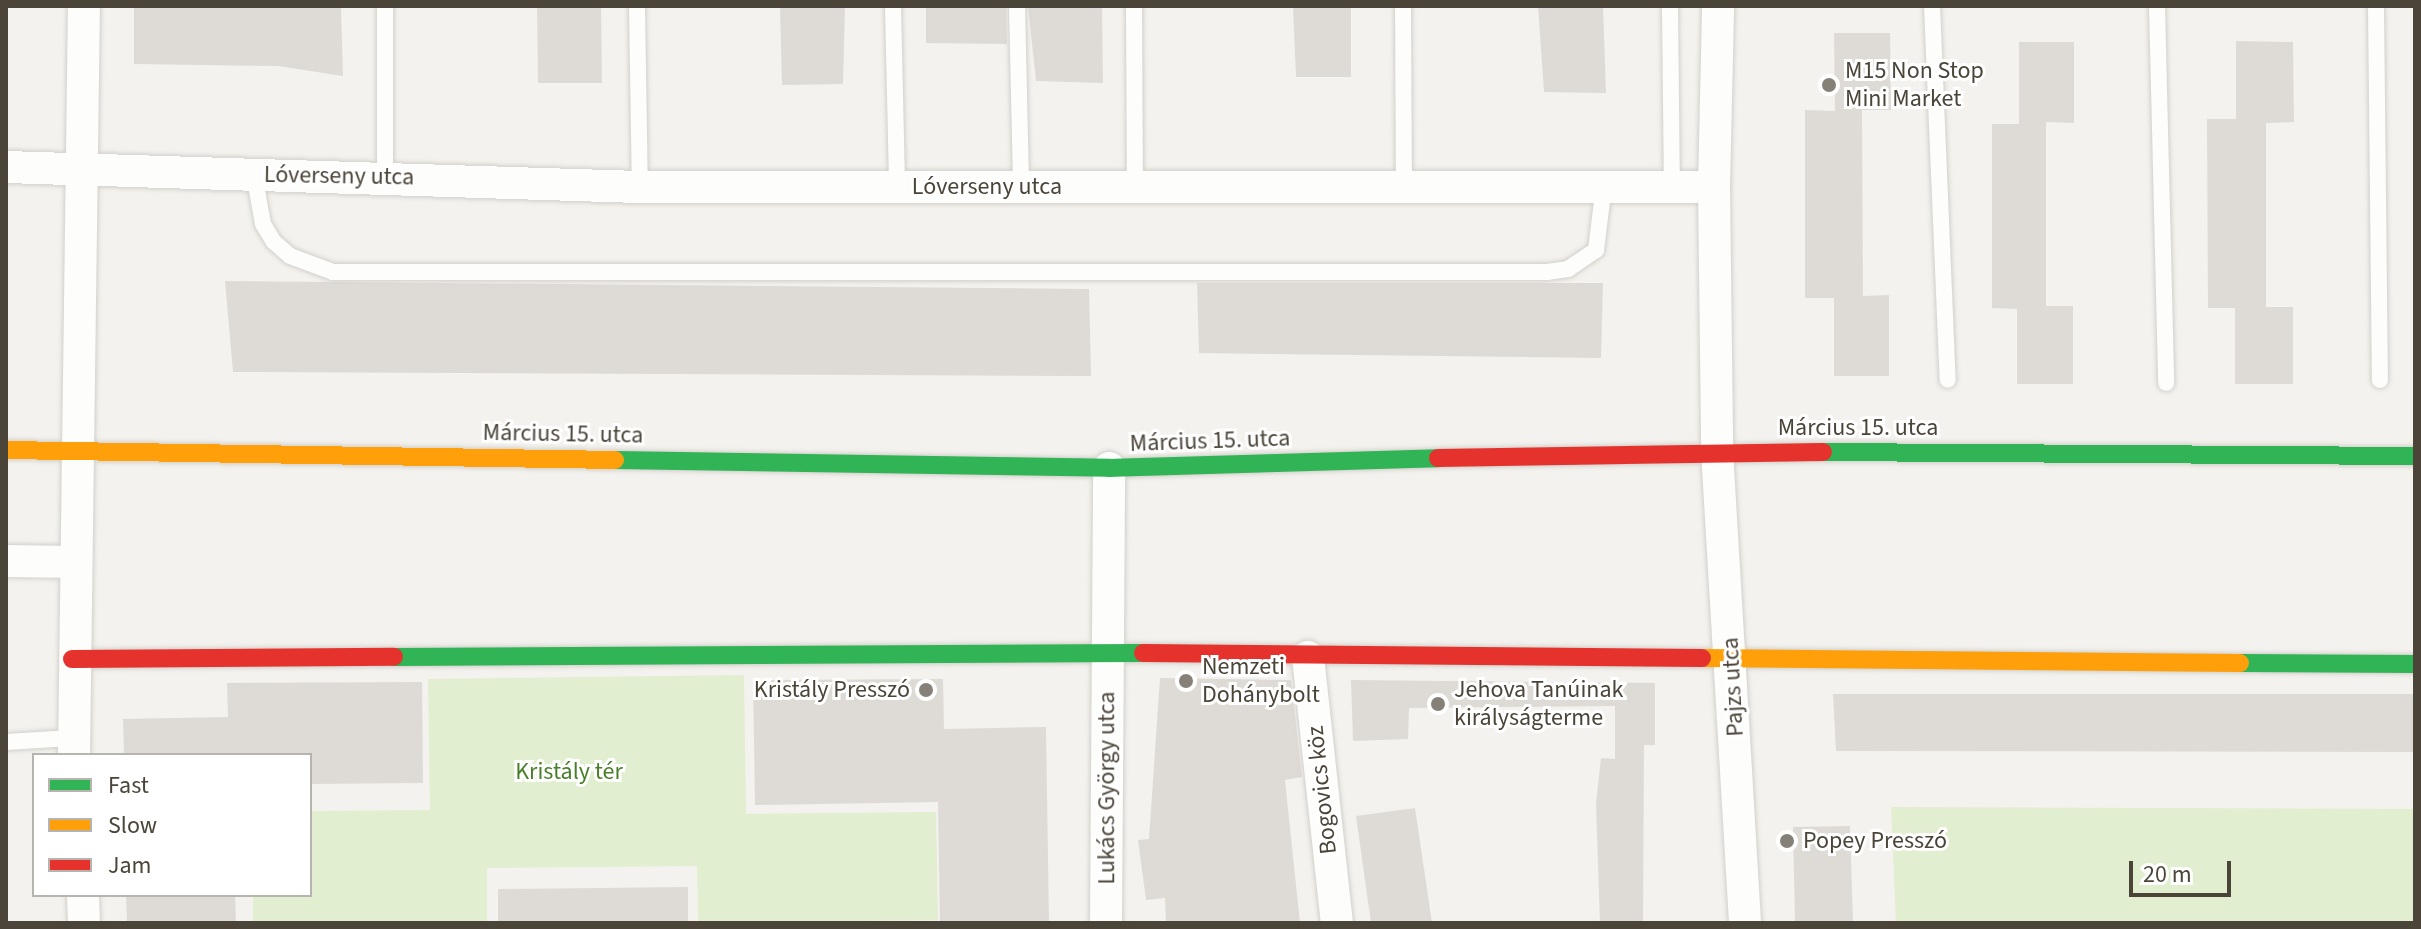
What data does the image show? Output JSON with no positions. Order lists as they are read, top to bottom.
{
  "streets": {
    "street": [
      "Lóverseny utca",
      "Március 15. utca",
      "Pajzs utca",
      "Lukács György utca",
      "Bogovics köz"
    ]
  },
  "crossings": [
    ["Lóverseny utca", "Pajzs utca"],
    ["Március 15. utca", "Pajzs utca"],
    ["Március 15. utca", "Lukács György utca"]
  ],
  "parks": ["Kristály tér"],
  "places": [
    "M15 Non Stop Mini Market",
    "Nemzeti Dohánybolt",
    "Kristály Presszó",
    "Jehova Tanúinak királyságterme",
    "Popey Presszó"
  ],
  "legend": ["Fast", "Slow", "Jam"],
  "scale_bar": "20 m"
}
